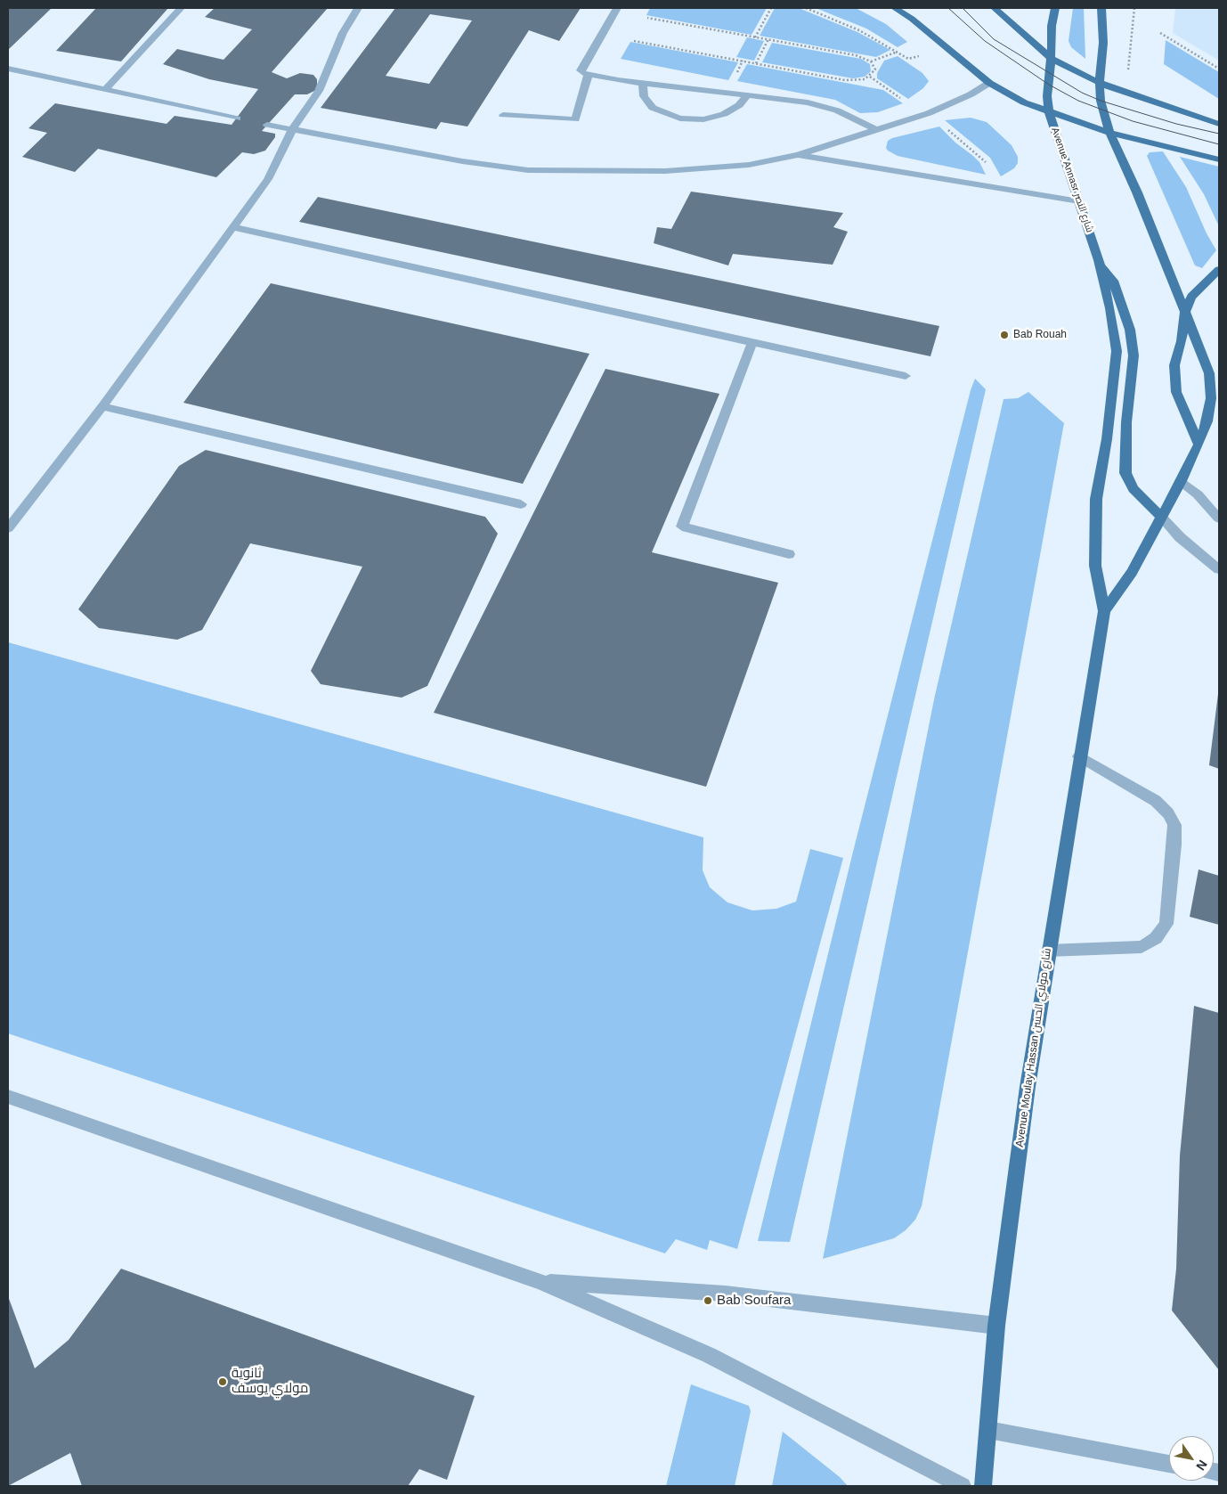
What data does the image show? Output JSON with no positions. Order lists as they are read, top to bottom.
{
  "streets": {
    "main road": ["Avenue Annasr شارع النصر", "Avenue Moulay Hassan شارع مولاي الحسن"]
  },
  "crossings": [
    ["Avenue Annasr شارع النصر", "Avenue Moulay Hassan شارع مولاي الحسن"]
  ],
  "places": ["Bab Rouah", "Bab Soufara", "ثانوية مولاي يوسف"],
  "north": "bottom right"
}
